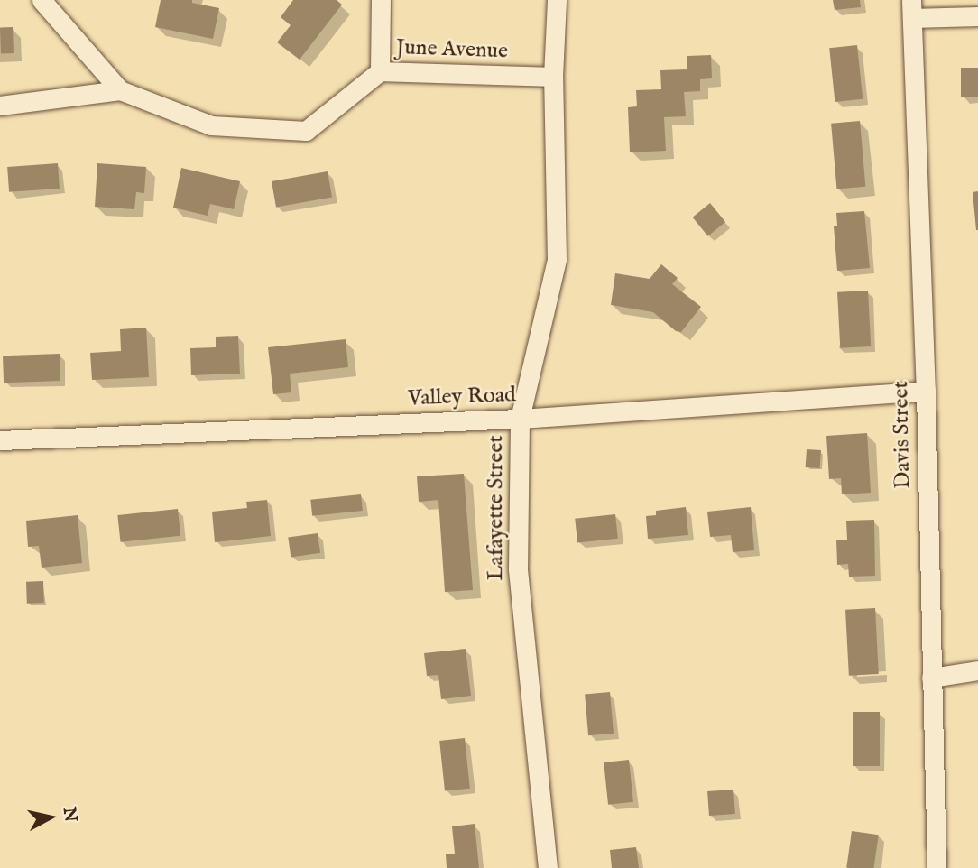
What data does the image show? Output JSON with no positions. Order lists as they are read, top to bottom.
{
  "streets": {
    "street": [
      "June Avenue",
      "Valley Road",
      "Davis Street",
      "Lafayette Street"
    ]
  },
  "crossings": [
    ["June Avenue", "Lafayette Street"],
    ["Valley Road", "Davis Street"],
    ["Valley Road", "Lafayette Street"]
  ],
  "north": "right"
}
